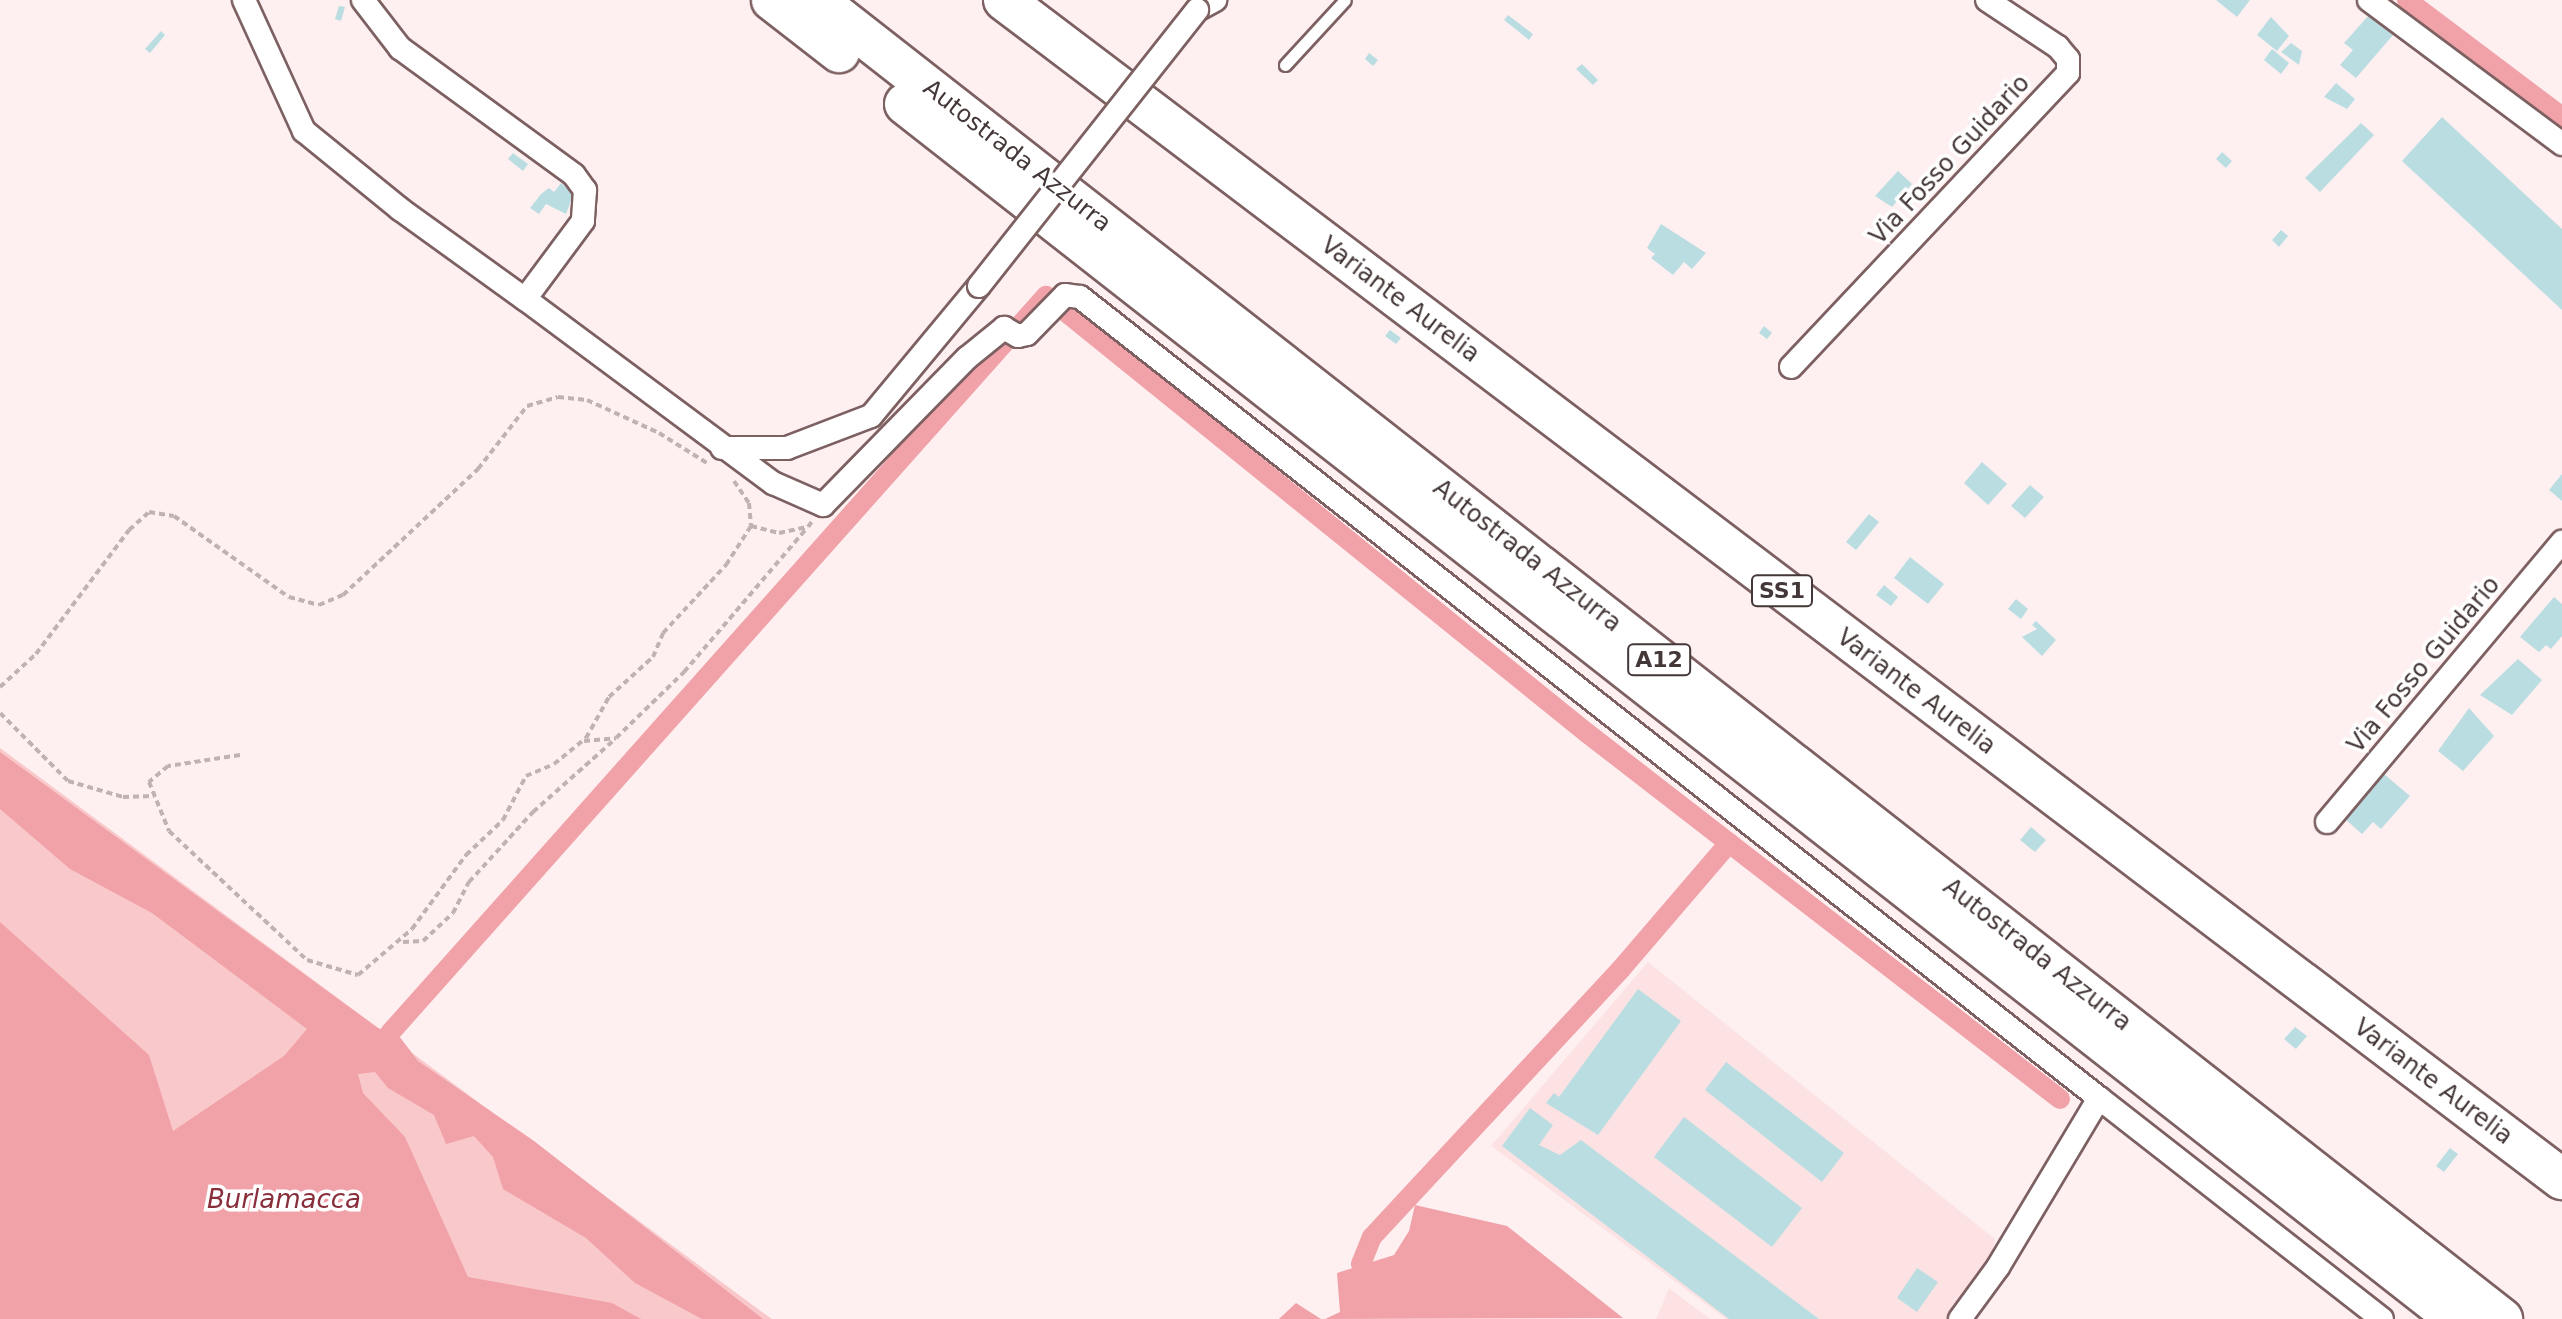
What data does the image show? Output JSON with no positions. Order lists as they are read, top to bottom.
{
  "streets": {
    "highway": [
      "Autostrada Azzurra",
      "Variante Aurelia",
      "SS1",
      "A12"
    ],
    "street": ["Via Fosso Guidario"]
  },
  "water": ["Burlamacca"]
}
